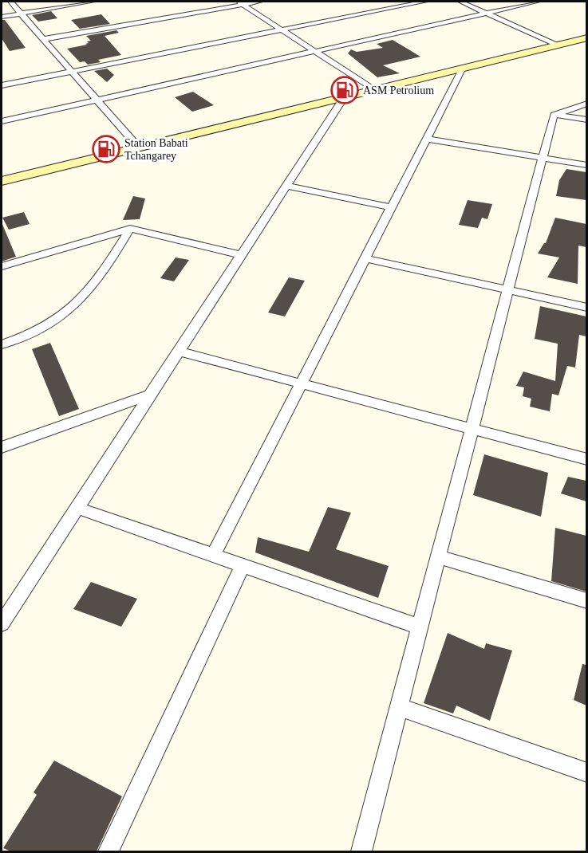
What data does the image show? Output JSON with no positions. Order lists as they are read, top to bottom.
{
  "places": {
    "fuel station": ["ASM Petrolium", "Station Babati Tchangarey"]
  }
}
